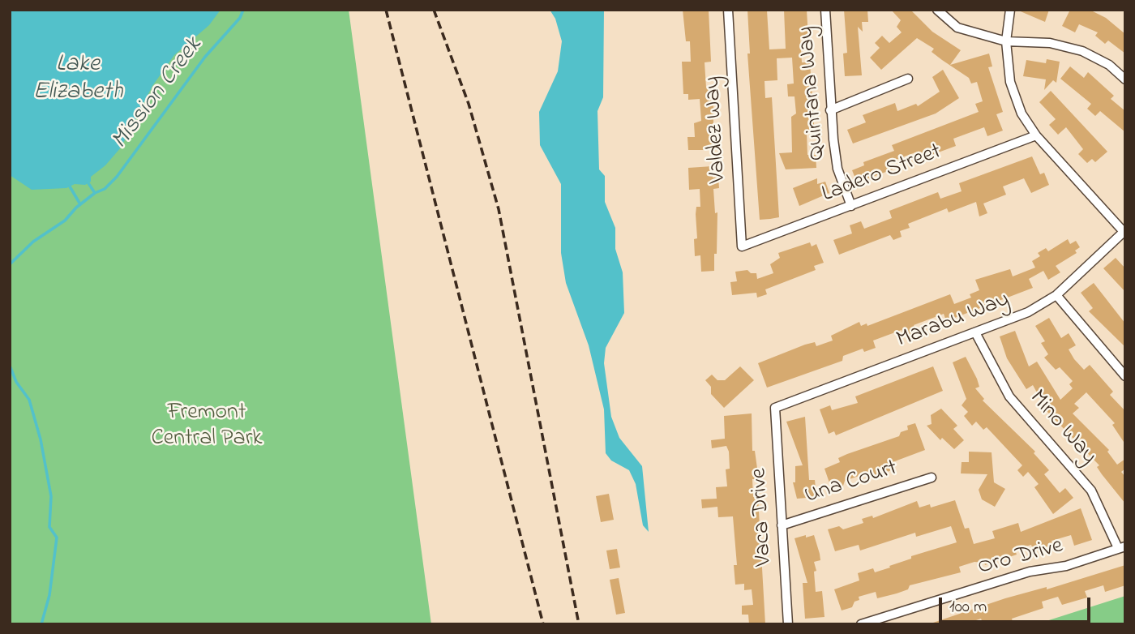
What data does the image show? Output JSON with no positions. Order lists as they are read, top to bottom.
{
  "streets": {
    "street": [
      "Quintana Way",
      "Valdez Way",
      "Ladero Street",
      "Marabu Way",
      "Mino Way",
      "Una Court",
      "Vaca Drive",
      "Oro Drive"
    ]
  },
  "crossings": [
    ["Quintana Way", "Ladero Street"],
    ["Valdez Way", "Ladero Street"],
    ["Marabu Way", "Mino Way"],
    ["Marabu Way", "Vaca Drive"],
    ["Mino Way", "Oro Drive"],
    ["Una Court", "Vaca Drive"]
  ],
  "water": ["Lake Elizabeth", "Mission Creek"],
  "parks": ["Fremont Central Park"],
  "scale_bar": "100 m"
}
